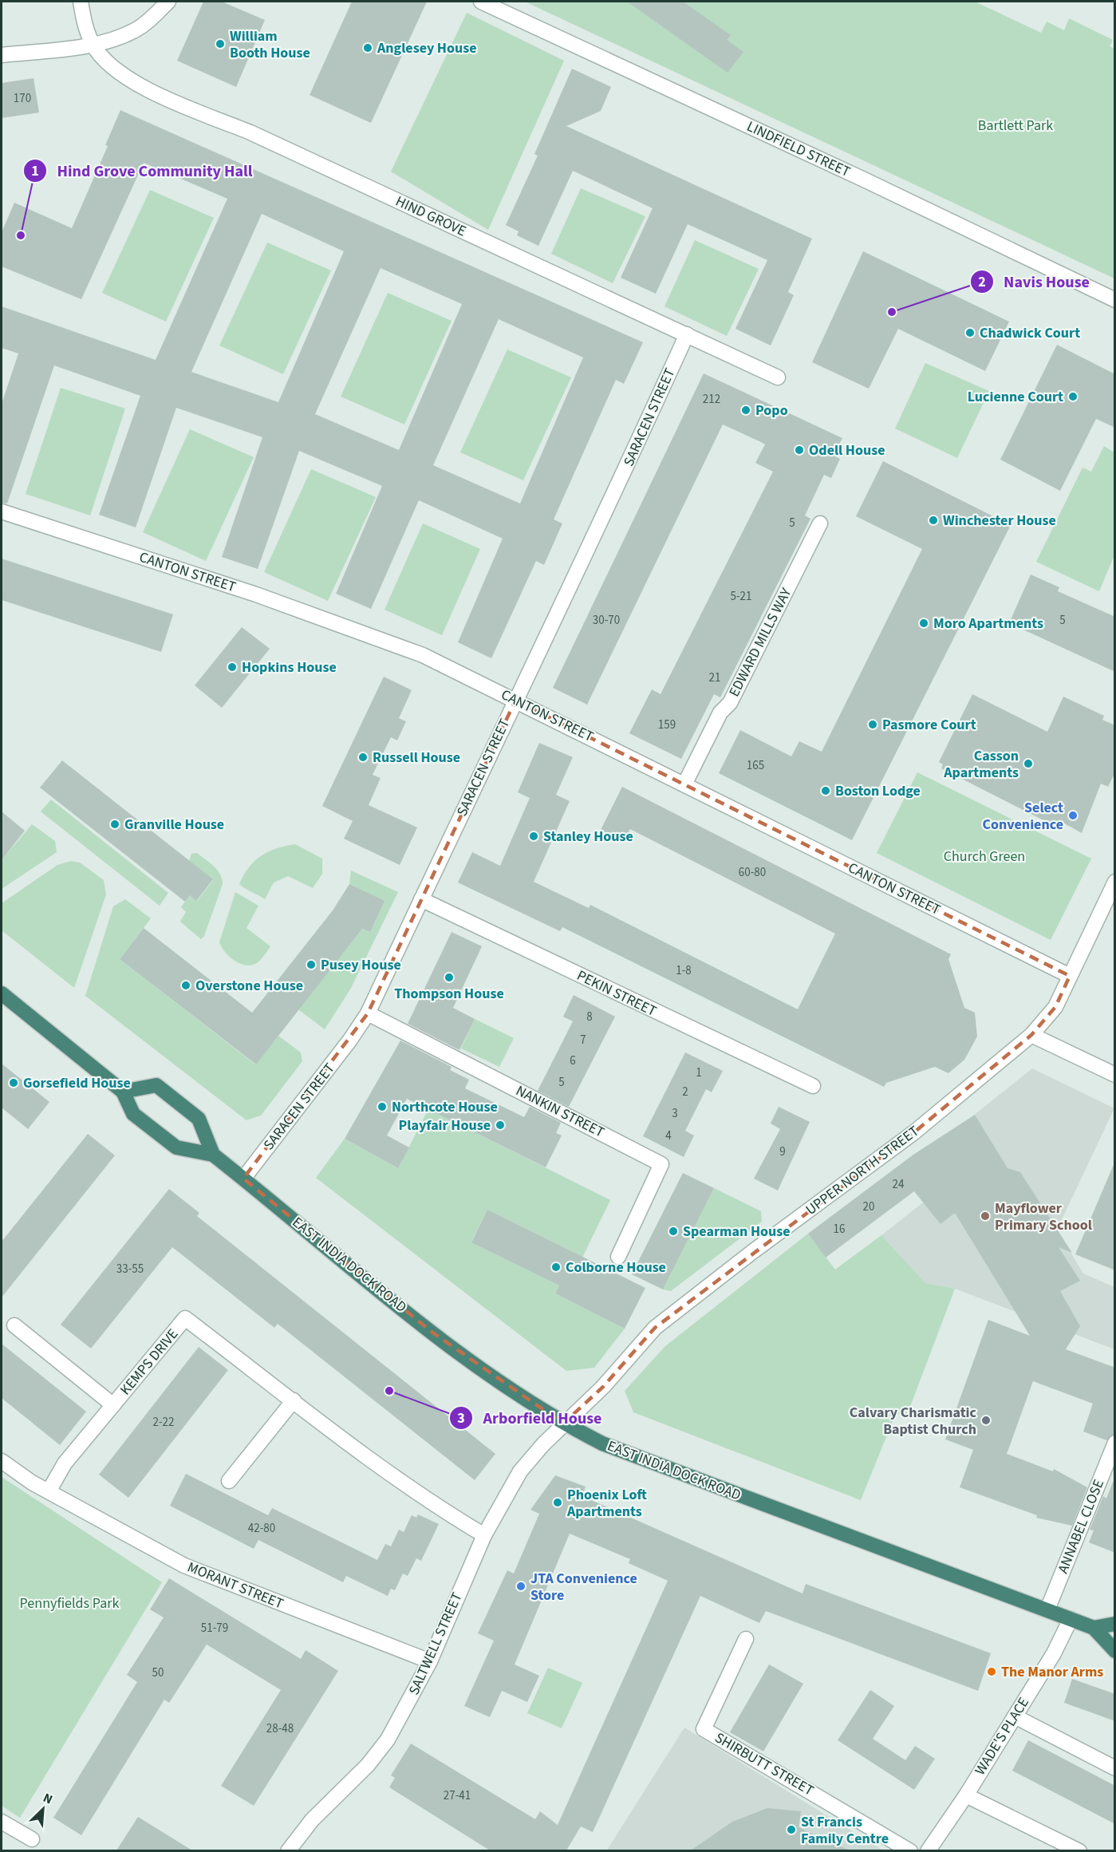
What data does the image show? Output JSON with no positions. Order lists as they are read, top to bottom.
{
  "streets": {
    "highway": ["EAST INDIA DOCK ROAD"],
    "street": [
      "LINDFIELD STREET",
      "HIND GROVE",
      "SARACEN STREET",
      "CANTON STREET",
      "EDWARD MILLS WAY",
      "PEKIN STREET",
      "NANKIN STREET",
      "UPPER NORTH STREET",
      "KEMPS DRIVE",
      "ANNABEL CLOSE",
      "MORANT STREET",
      "SALTWELL STREET",
      "WADE'S PLACE",
      "SHIRBUTT STREET"
    ]
  },
  "crossings": [
    ["HIND GROVE", "SARACEN STREET"],
    ["SARACEN STREET", "CANTON STREET"],
    ["SARACEN STREET", "PEKIN STREET"],
    ["SARACEN STREET", "NANKIN STREET"],
    ["SARACEN STREET", "EAST INDIA DOCK ROAD"],
    ["CANTON STREET", "EDWARD MILLS WAY"],
    ["CANTON STREET", "UPPER NORTH STREET"],
    ["UPPER NORTH STREET", "EAST INDIA DOCK ROAD"],
    ["UPPER NORTH STREET", "SALTWELL STREET"],
    ["EAST INDIA DOCK ROAD", "ANNABEL CLOSE"],
    ["EAST INDIA DOCK ROAD", "SALTWELL STREET"],
    ["EAST INDIA DOCK ROAD", "WADE'S PLACE"],
    ["KEMPS DRIVE", "MORANT STREET"],
    ["KEMPS DRIVE", "SALTWELL STREET"],
    ["MORANT STREET", "SALTWELL STREET"]
  ],
  "parks": ["Bartlett Park", "Church Green", "Pennyfields Park"],
  "places": [
    "William Booth House",
    "Anglesey House",
    "Hind Grove Community Hall",
    "Navis House",
    "Chadwick Court",
    "Lucienne Court",
    "Popo",
    "Odell House",
    "Winchester House",
    "Moro Apartments",
    "Hopkins House",
    "Pasmore Court",
    "Russell House",
    "Casson Apartments",
    "Boston Lodge",
    "Select Convenience",
    "Granville House",
    "Stanley House",
    "Pusey House",
    "Thompson House",
    "Overstone House",
    "Gorsefield House",
    "Northcote House",
    "Playfair House",
    "Mayflower Primary School",
    "Spearman House",
    "Colborne House",
    "Arborfield House",
    "Calvary Charismatic Baptist Church",
    "Phoenix Loft Apartments",
    "JTA Convenience Store",
    "The Manor Arms",
    "St Francis Family Centre"
  ],
  "house_numbers": [
    "170",
    "212",
    "5",
    "5-21",
    "30-70",
    "5",
    "21",
    "159",
    "165",
    "60-80",
    "1-8",
    "8",
    "7",
    "6",
    "1",
    "5",
    "2",
    "3",
    "4",
    "9",
    "24",
    "20",
    "16",
    "33-55",
    "2-22",
    "42-80",
    "51-79",
    "50",
    "28-48",
    "27-41"
  ],
  "north": "top right"
}
